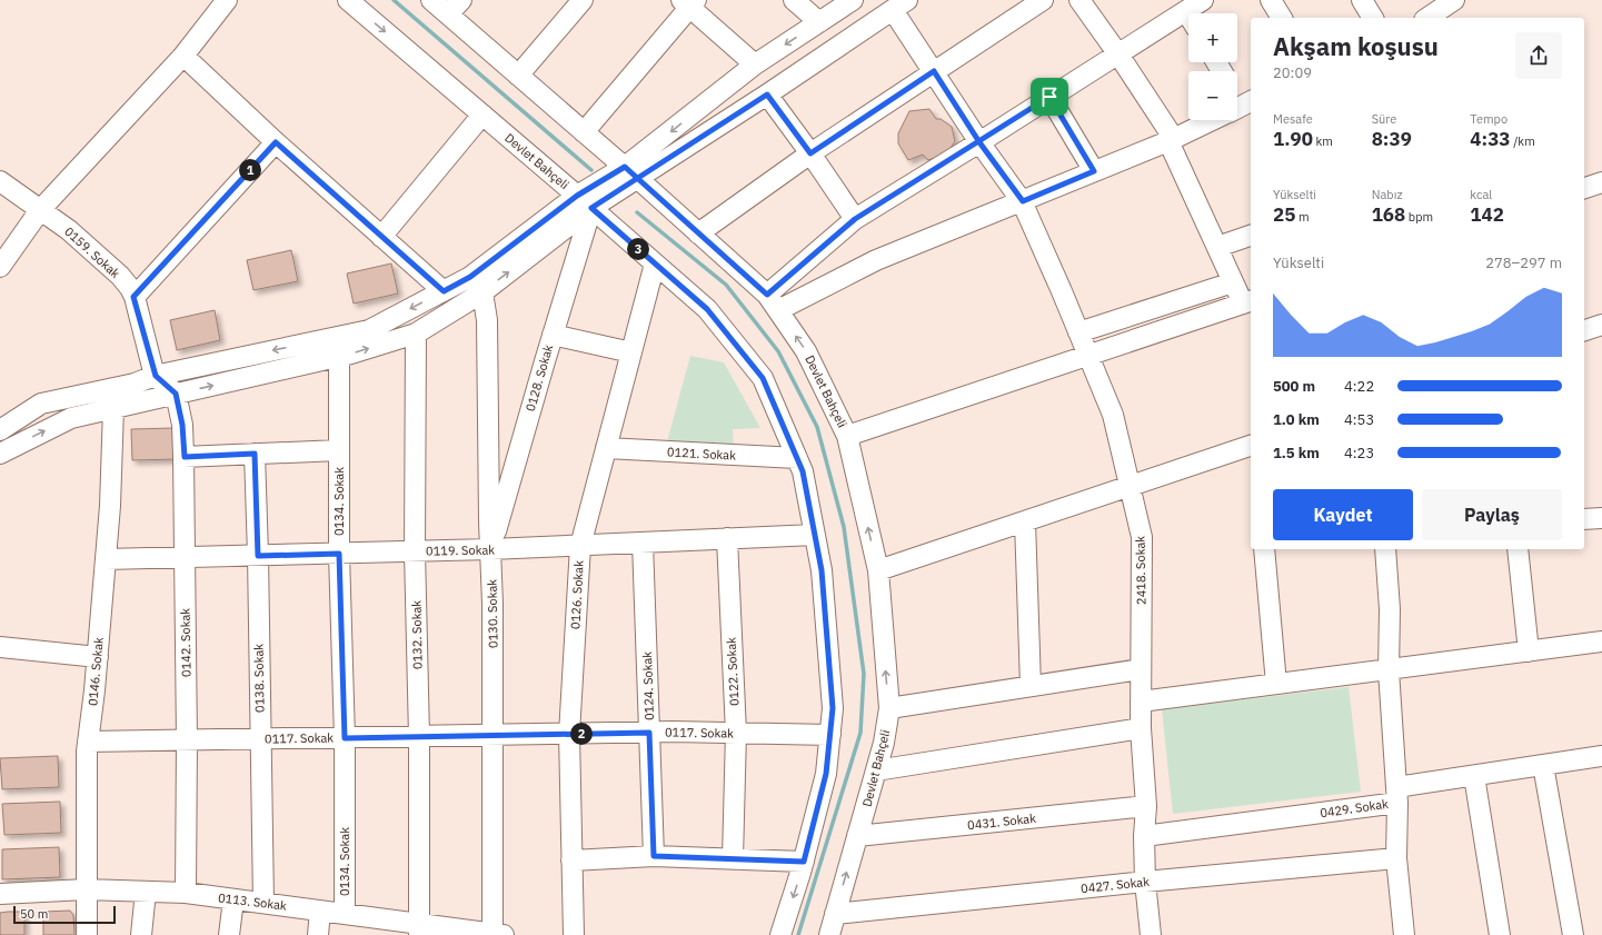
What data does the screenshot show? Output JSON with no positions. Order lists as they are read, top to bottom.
{
  "streets": {
    "street": [
      "Devlet Bahçeli",
      "0159. Sokak",
      "0128. Sokak",
      "0121. Sokak",
      "0134. Sokak",
      "0119. Sokak",
      "2418. Sokak",
      "0126. Sokak",
      "0130. Sokak",
      "0132. Sokak",
      "0142. Sokak",
      "0146. Sokak",
      "0122. Sokak",
      "0138. Sokak",
      "0124. Sokak",
      "0117. Sokak",
      "0429. Sokak",
      "0431. Sokak",
      "0427. Sokak",
      "0113. Sokak"
    ]
  },
  "crossings": [
    ["Devlet Bahçeli", "0128. Sokak"],
    ["Devlet Bahçeli", "0121. Sokak"],
    ["Devlet Bahçeli", "0119. Sokak"],
    ["Devlet Bahçeli", "0126. Sokak"],
    ["Devlet Bahçeli", "0117. Sokak"],
    ["Devlet Bahçeli", "0431. Sokak"],
    ["Devlet Bahçeli", "0427. Sokak"],
    ["0128. Sokak", "0119. Sokak"],
    ["0128. Sokak", "0130. Sokak"],
    ["0121. Sokak", "0126. Sokak"],
    ["0134. Sokak", "0119. Sokak"],
    ["0134. Sokak", "0117. Sokak"],
    ["0134. Sokak", "0113. Sokak"],
    ["0119. Sokak", "0126. Sokak"],
    ["0119. Sokak", "0130. Sokak"],
    ["0119. Sokak", "0132. Sokak"],
    ["0119. Sokak", "0142. Sokak"],
    ["0119. Sokak", "0146. Sokak"],
    ["0119. Sokak", "0122. Sokak"],
    ["0119. Sokak", "0138. Sokak"],
    ["0119. Sokak", "0124. Sokak"],
    ["2418. Sokak", "0429. Sokak"],
    ["2418. Sokak", "0431. Sokak"],
    ["2418. Sokak", "0427. Sokak"],
    ["0126. Sokak", "0117. Sokak"],
    ["0130. Sokak", "0117. Sokak"],
    ["0130. Sokak", "0113. Sokak"],
    ["0132. Sokak", "0117. Sokak"],
    ["0132. Sokak", "0113. Sokak"],
    ["0142. Sokak", "0117. Sokak"],
    ["0142. Sokak", "0113. Sokak"],
    ["0146. Sokak", "0117. Sokak"],
    ["0146. Sokak", "0113. Sokak"],
    ["0122. Sokak", "0117. Sokak"],
    ["0138. Sokak", "0117. Sokak"],
    ["0138. Sokak", "0113. Sokak"],
    ["0124. Sokak", "0117. Sokak"]
  ],
  "scale_bar": "50 m",
  "page": {
    "map_buttons": ["+", "−"],
    "heading": ["Akşam koşusu", "20:09"],
    "stats": [
      ["Mesafe", "1.90 km"],
      ["Süre", "8:39"],
      ["Tempo", "4:33 /km"],
      ["Yükselti", "25 m"],
      ["Nabız", "168 bpm"],
      ["kcal", "142"]
    ],
    "pins": ["1", "3", "2"],
    "chart": ["Yükselti", "278–297 m"],
    "list": [
      {
        "name": "500 m",
        "note": "4:22"
      },
      {
        "name": "1.0 km",
        "note": "4:53"
      },
      {
        "name": "1.5 km",
        "note": "4:23"
      }
    ],
    "buttons": ["Kaydet", "Paylaş"],
    "scale": "50 m"
  }
}
